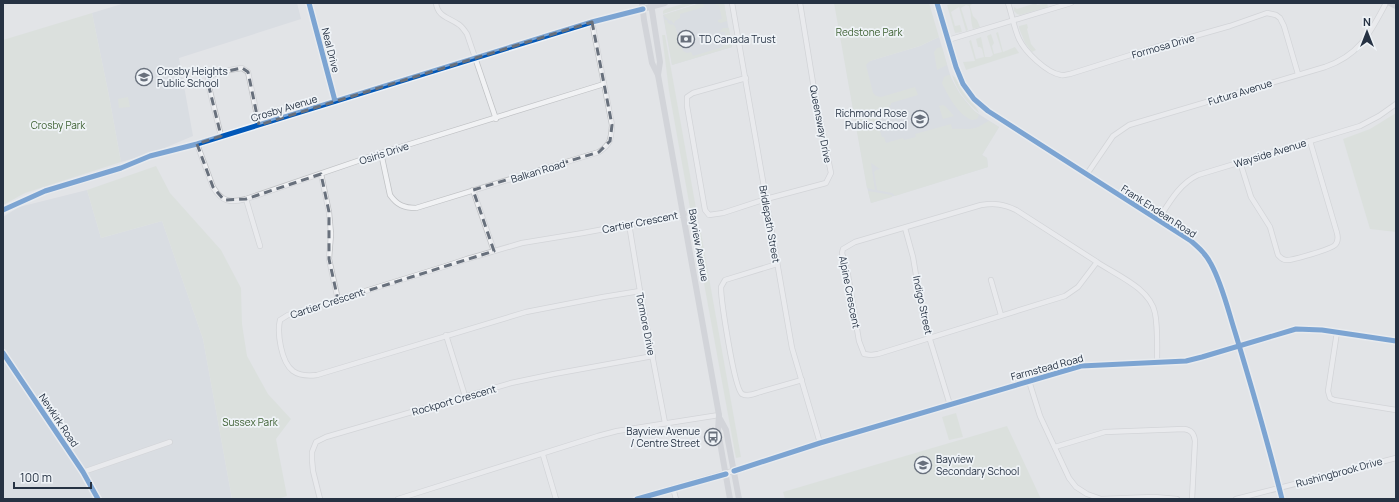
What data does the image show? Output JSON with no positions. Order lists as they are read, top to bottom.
{
  "streets": {
    "street": [
      "Formosa Drive",
      "Neal Drive",
      "Futura Avenue",
      "Crosby Avenue",
      "Queensway Drive",
      "Osiris Drive",
      "Wayside Avenue",
      "Balkan Road",
      "Frank Endean Road",
      "Cartier Crescent",
      "Bridlepath Street",
      "Bayview Avenue",
      "Alpine Crescent",
      "Indigo Street",
      "Tormore Drive",
      "Farmstead Road",
      "Rockport Crescent",
      "Newkirk Road",
      "Rushingbrook Drive"
    ]
  },
  "crossings": [
    ["Formosa Drive", "Futura Avenue"],
    ["Neal Drive", "Crosby Avenue"],
    ["Futura Avenue", "Frank Endean Road"],
    ["Crosby Avenue", "Osiris Drive"],
    ["Crosby Avenue", "Balkan Road"],
    ["Crosby Avenue", "Bayview Avenue"],
    ["Queensway Drive", "Bridlepath Street"],
    ["Osiris Drive", "Balkan Road"],
    ["Wayside Avenue", "Frank Endean Road"],
    ["Frank Endean Road", "Farmstead Road"],
    ["Frank Endean Road", "Rushingbrook Drive"],
    ["Cartier Crescent", "Bayview Avenue"],
    ["Cartier Crescent", "Tormore Drive"],
    ["Bridlepath Street", "Farmstead Road"],
    ["Bayview Avenue", "Farmstead Road"],
    ["Alpine Crescent", "Indigo Street"],
    ["Alpine Crescent", "Farmstead Road"],
    ["Indigo Street", "Farmstead Road"],
    ["Tormore Drive", "Rockport Crescent"]
  ],
  "parks": ["Redstone Park", "Crosby Park", "Sussex Park"],
  "places": {
    "bank": ["TD Canada Trust"],
    "school or university": ["Crosby Heights Public School", "Richmond Rose Public School", "Bayview Secondary School"],
    "bus stop": ["Bayview Avenue / Centre Street"]
  },
  "scale_bar": "100 m",
  "north": "top"
}
